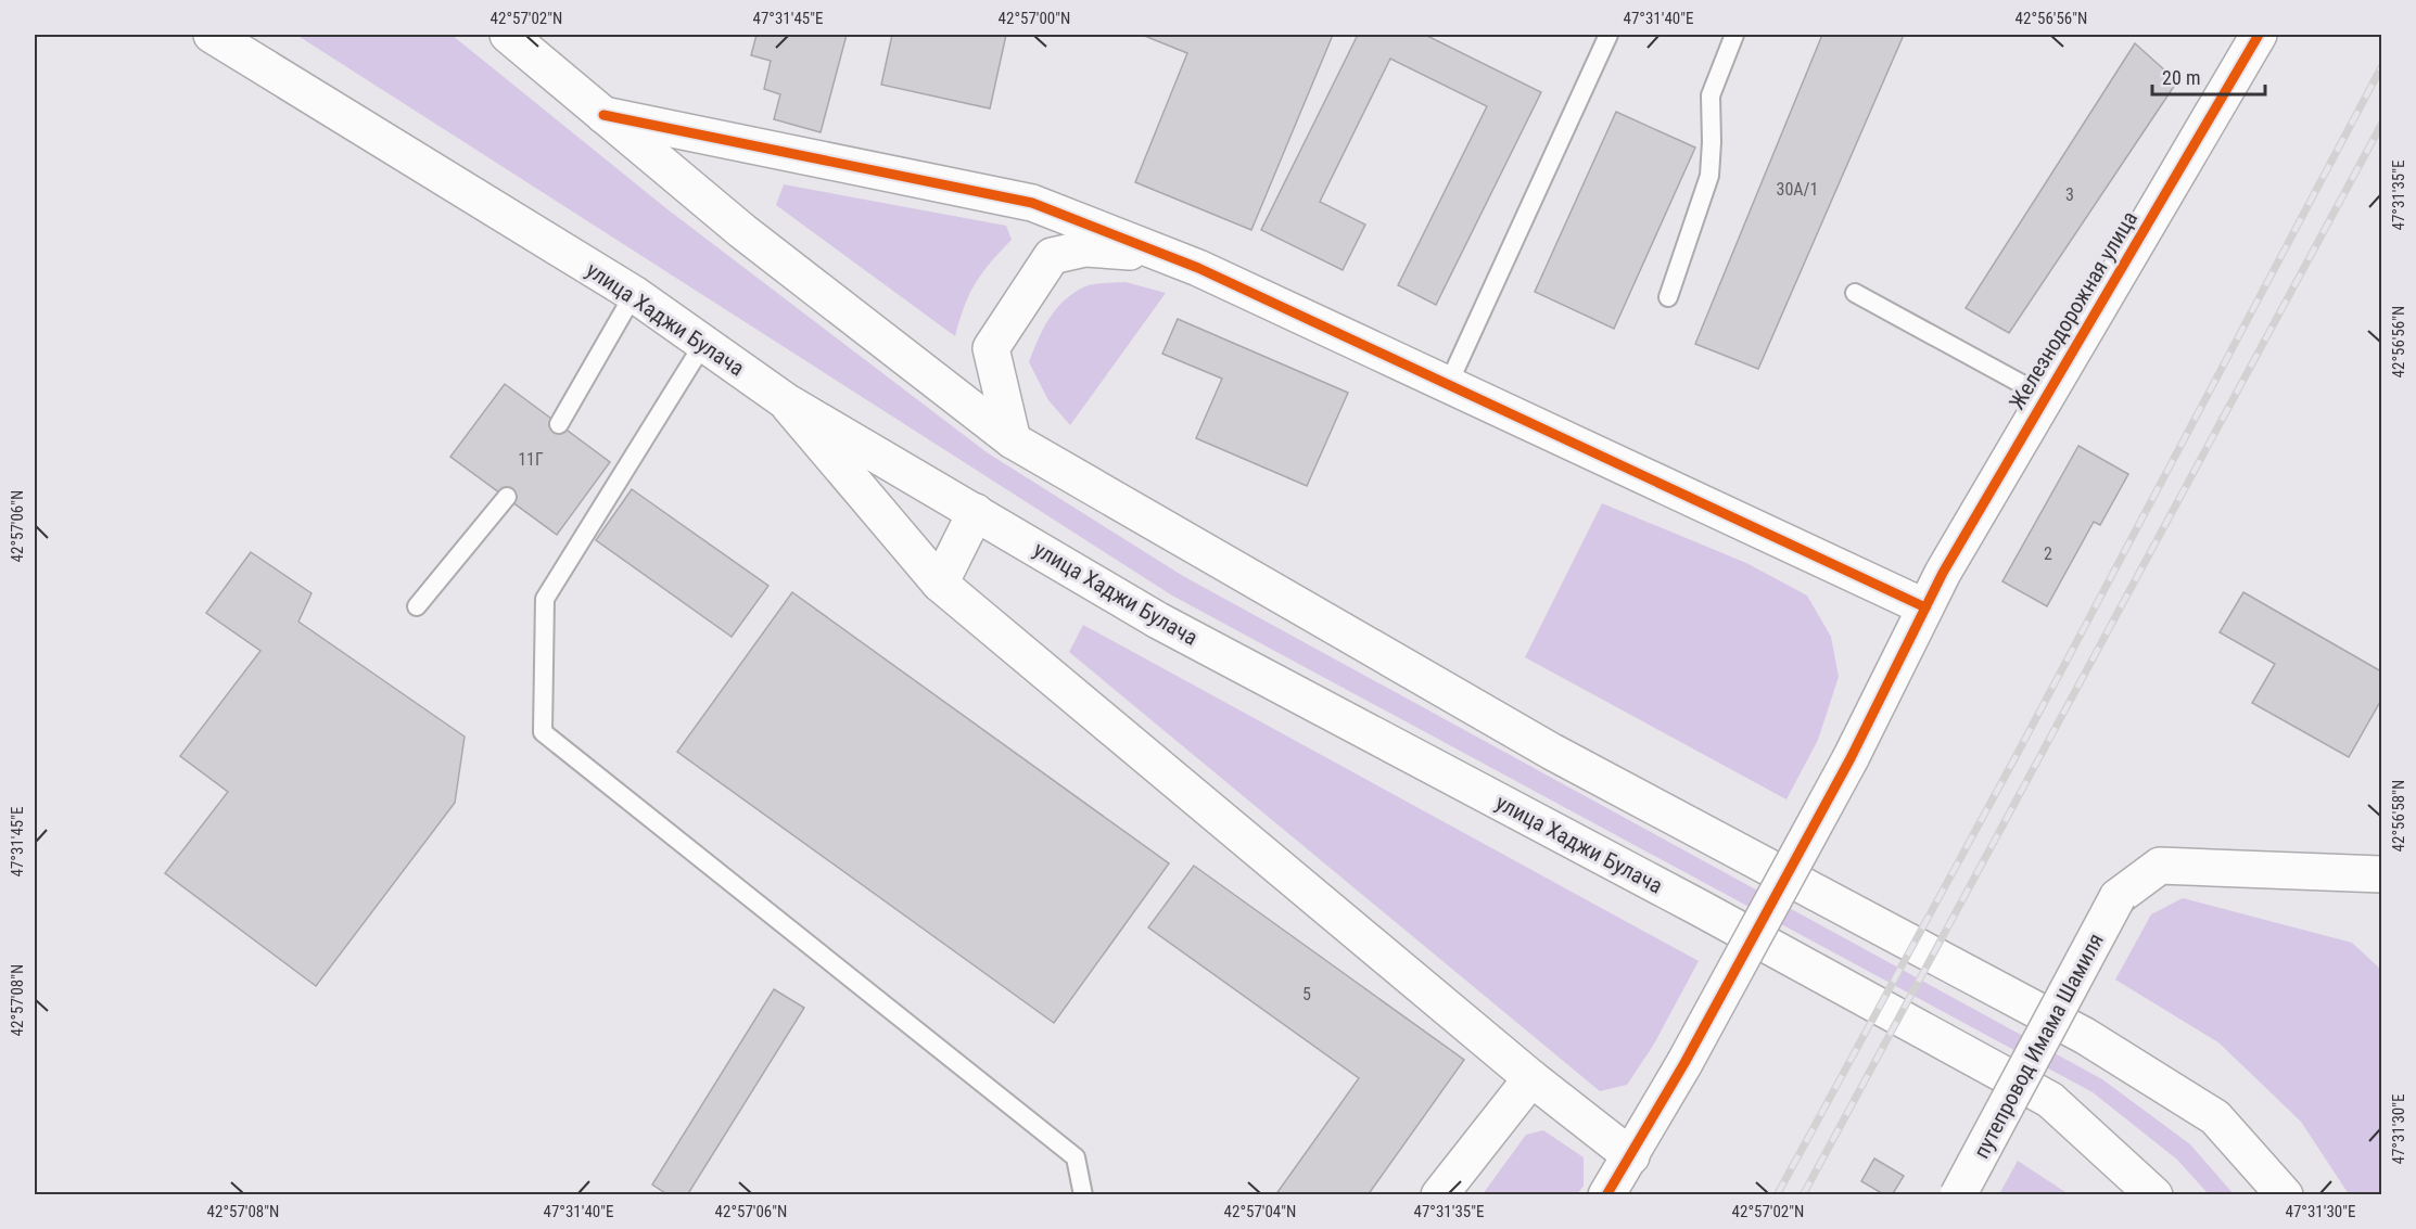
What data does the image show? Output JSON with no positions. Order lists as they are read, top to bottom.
{
  "streets": {
    "main road": ["Железнодорожная улица", "улица Хаджи Булача", "путепровод Имама Шамиля"]
  },
  "house_numbers": [
    "30А/1",
    "3",
    "11Г",
    "2",
    "5"
  ],
  "scale_bar": "20 m",
  "coordinates": [
    "42°57'02\"N",
    "47°31'45\"E",
    "42°57'00\"N",
    "47°31'40\"E",
    "42°56'56\"N",
    "47°31'35\"E",
    "42°57'06\"N",
    "42°56'58\"N",
    "42°57'08\"N",
    "47°31'30\"E",
    "42°57'04\"N"
  ]
}
